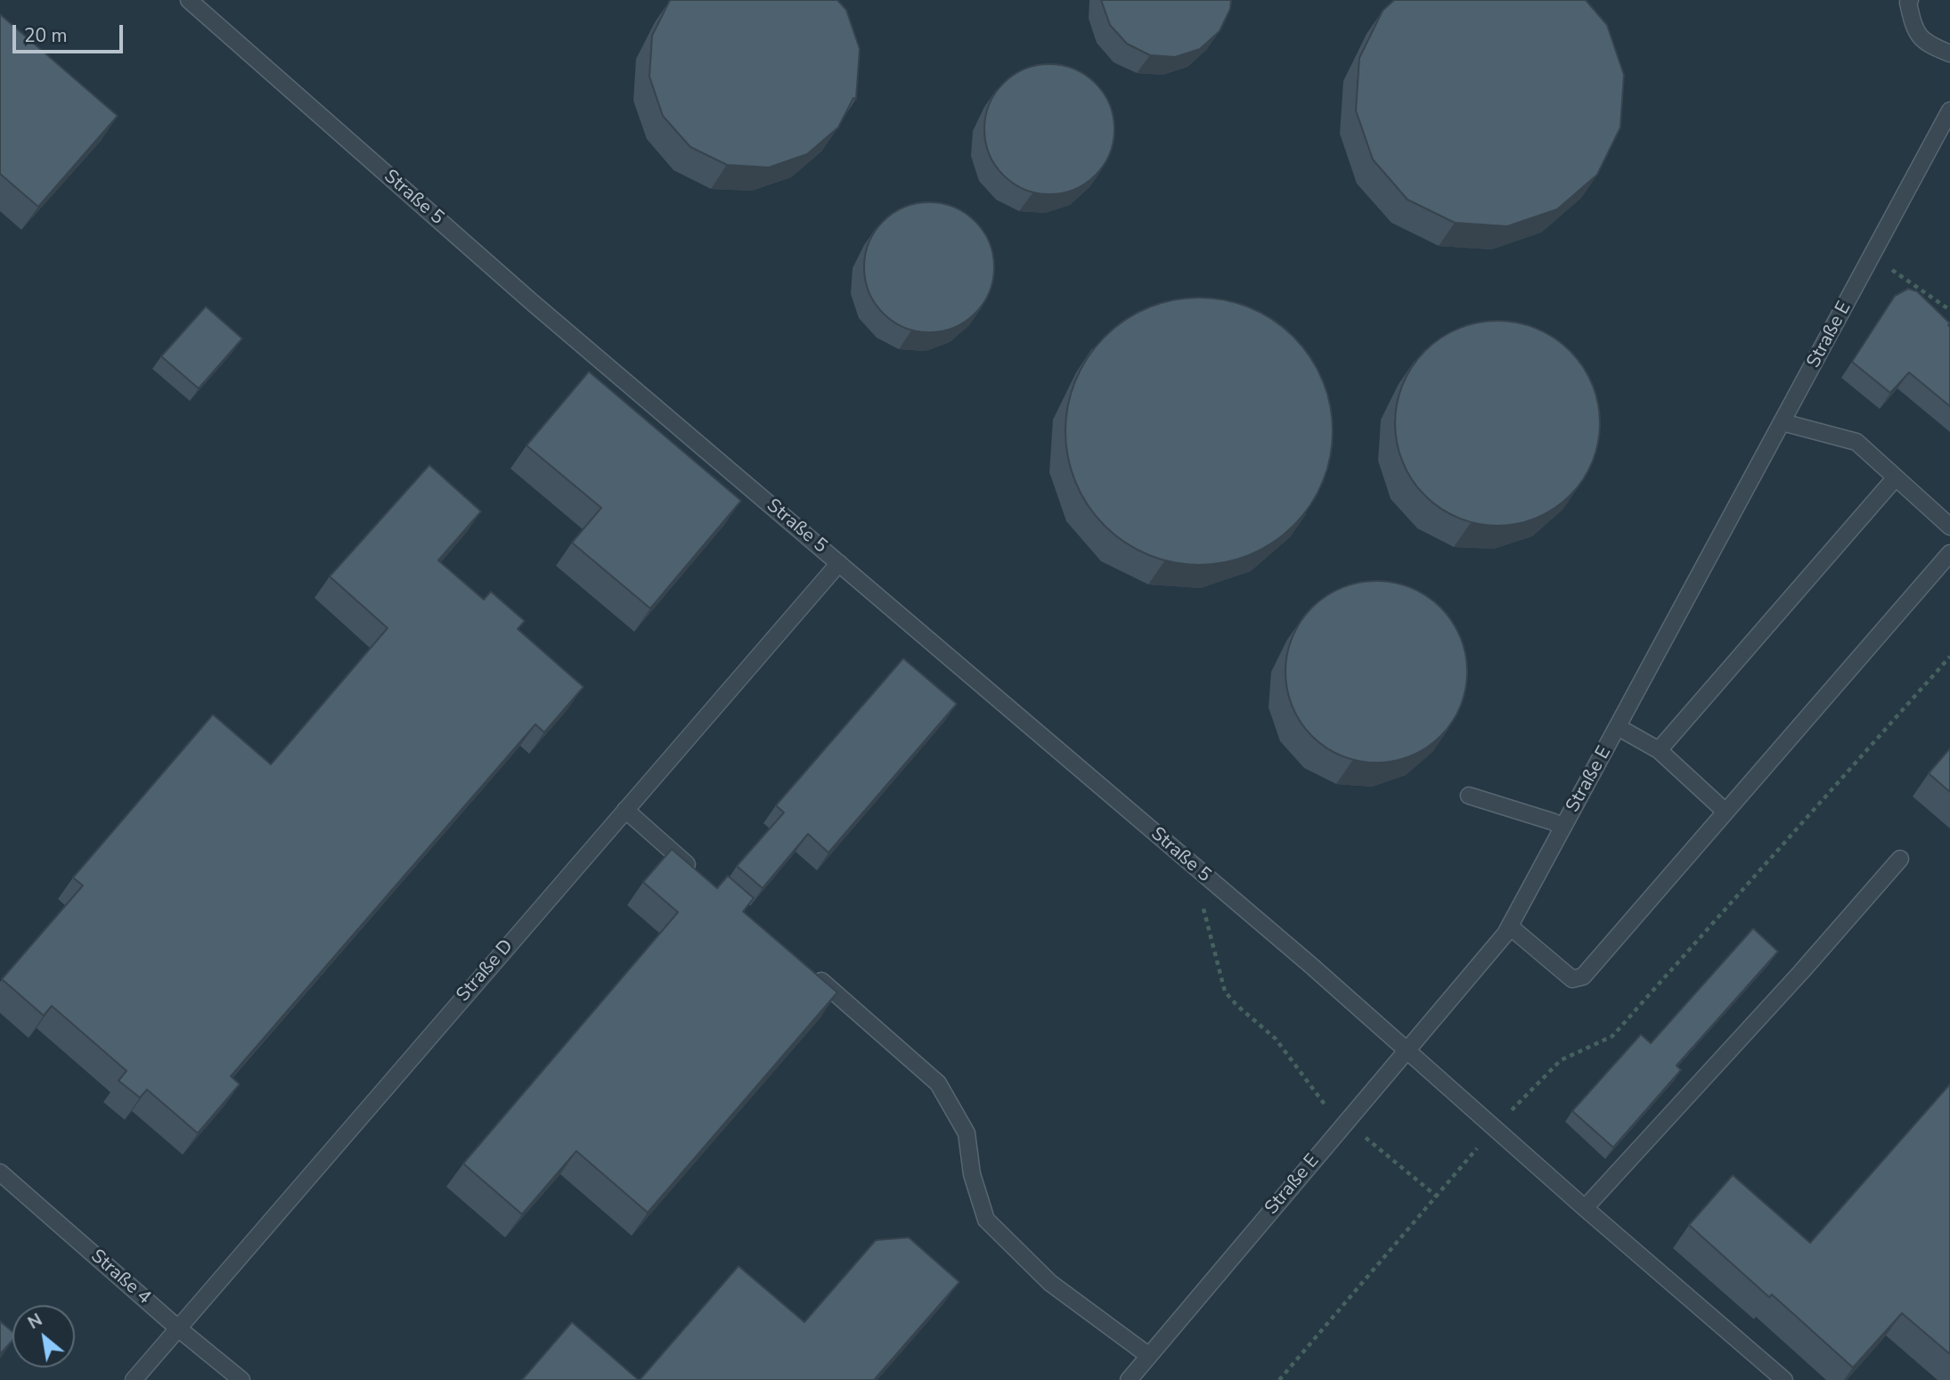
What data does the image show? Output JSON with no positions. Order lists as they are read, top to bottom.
{
  "streets": {
    "lane": [
      "Straße 5",
      "Straße E",
      "Straße D",
      "Straße 4"
    ]
  },
  "crossings": [
    ["Straße 5", "Straße E"],
    ["Straße 5", "Straße D"],
    ["Straße D", "Straße 4"]
  ],
  "scale_bar": "20 m",
  "north": "top left"
}
